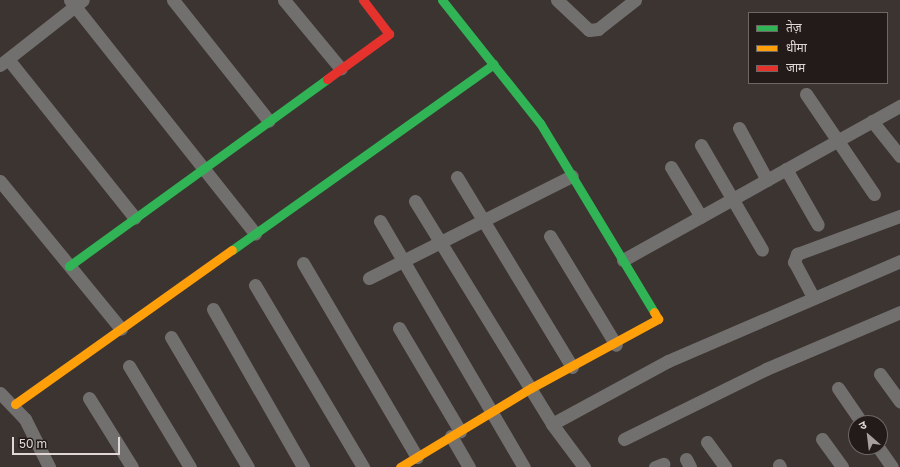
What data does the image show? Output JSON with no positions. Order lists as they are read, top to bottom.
{
  "legend": ["तेज़", "धीमा", "जाम"],
  "scale_bar": "50 m",
  "north": "top left"
}
